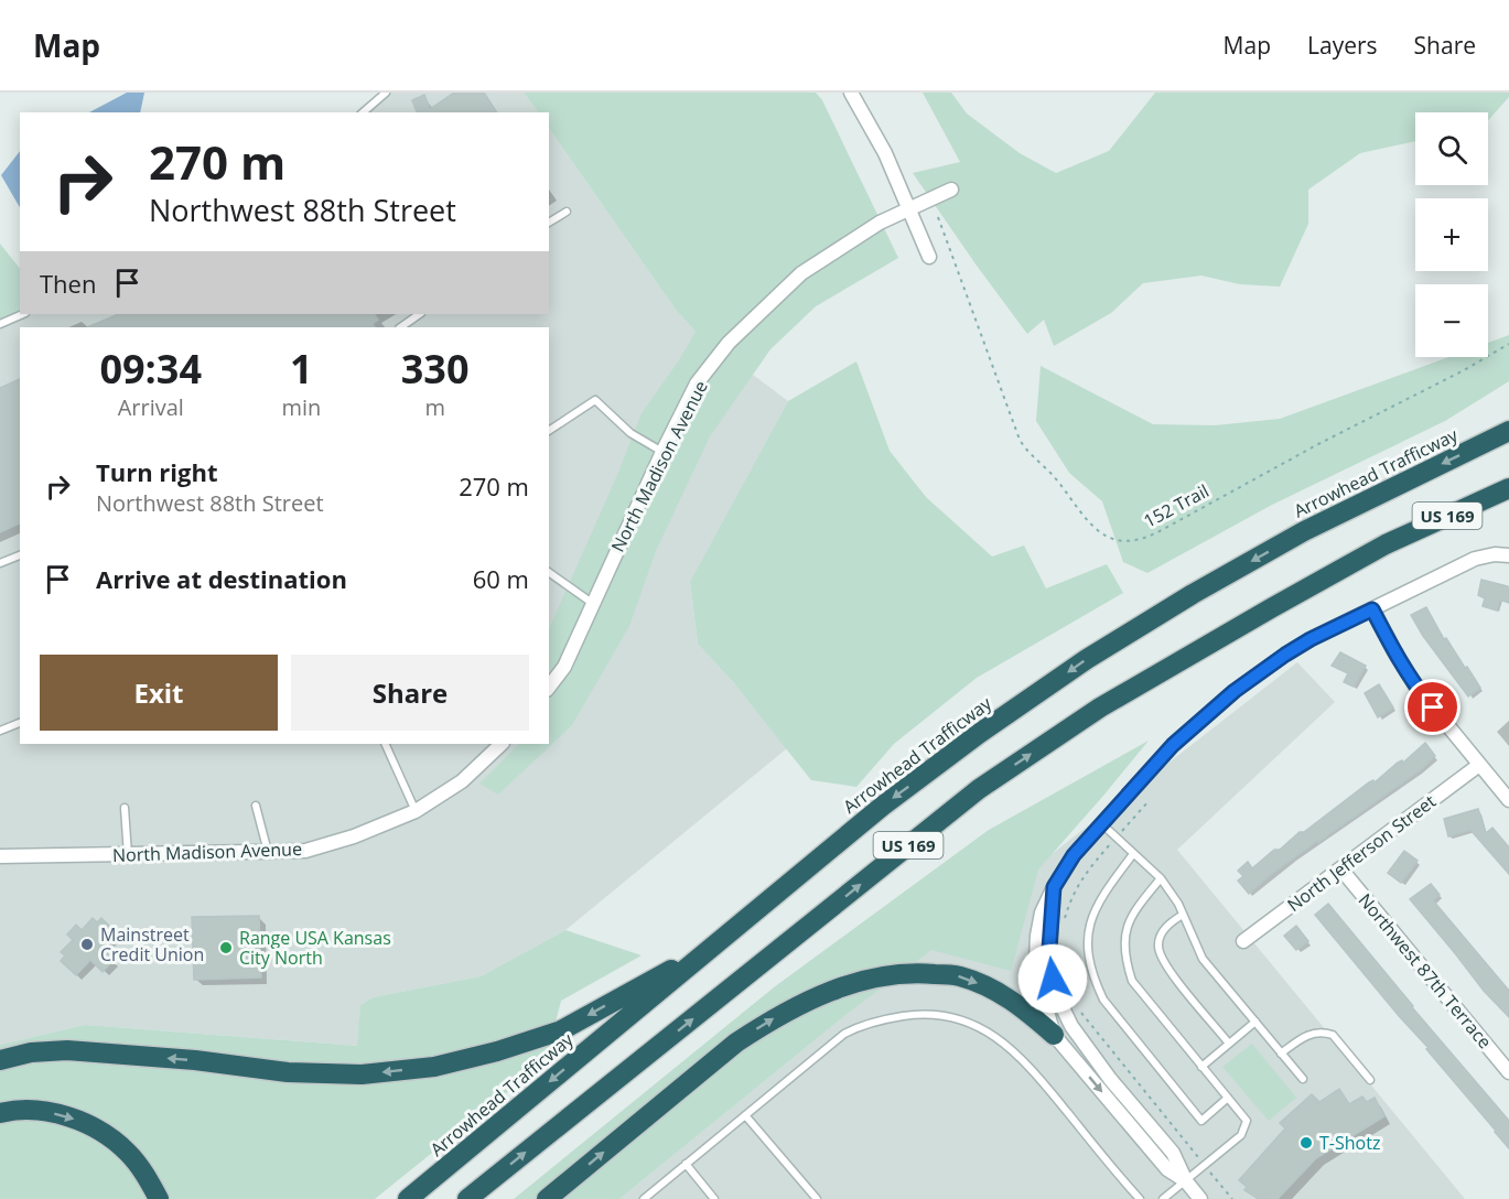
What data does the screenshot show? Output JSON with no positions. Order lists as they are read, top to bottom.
{
  "streets": {
    "highway": ["Arrowhead Trafficway", "US 169"],
    "street": ["North Madison Avenue", "North Jefferson Street", "Northwest 87th Terrace"],
    "path": ["152 Trail"]
  },
  "crossings": [
    ["North Jefferson Street", "Northwest 87th Terrace"]
  ],
  "places": ["Mainstreet Credit Union", "Range USA Kansas City North", "T-Shotz"],
  "page": {
    "header": "Map",
    "nav": ["Map", "Layers", "Share"],
    "map_buttons": ["+", "−"],
    "turn": ["270 m", "Northwest 88th Street"],
    "then": "Then",
    "eta": [
      "09:34",
      "Arrival",
      "1",
      "min",
      "330",
      "m"
    ],
    "list": [
      {
        "name": "Turn right",
        "note": "Northwest 88th Street",
        "value": "270 m"
      },
      {
        "name": "Arrive at destination",
        "value": "60 m"
      }
    ],
    "buttons": ["Exit", "Share"]
  }
}
